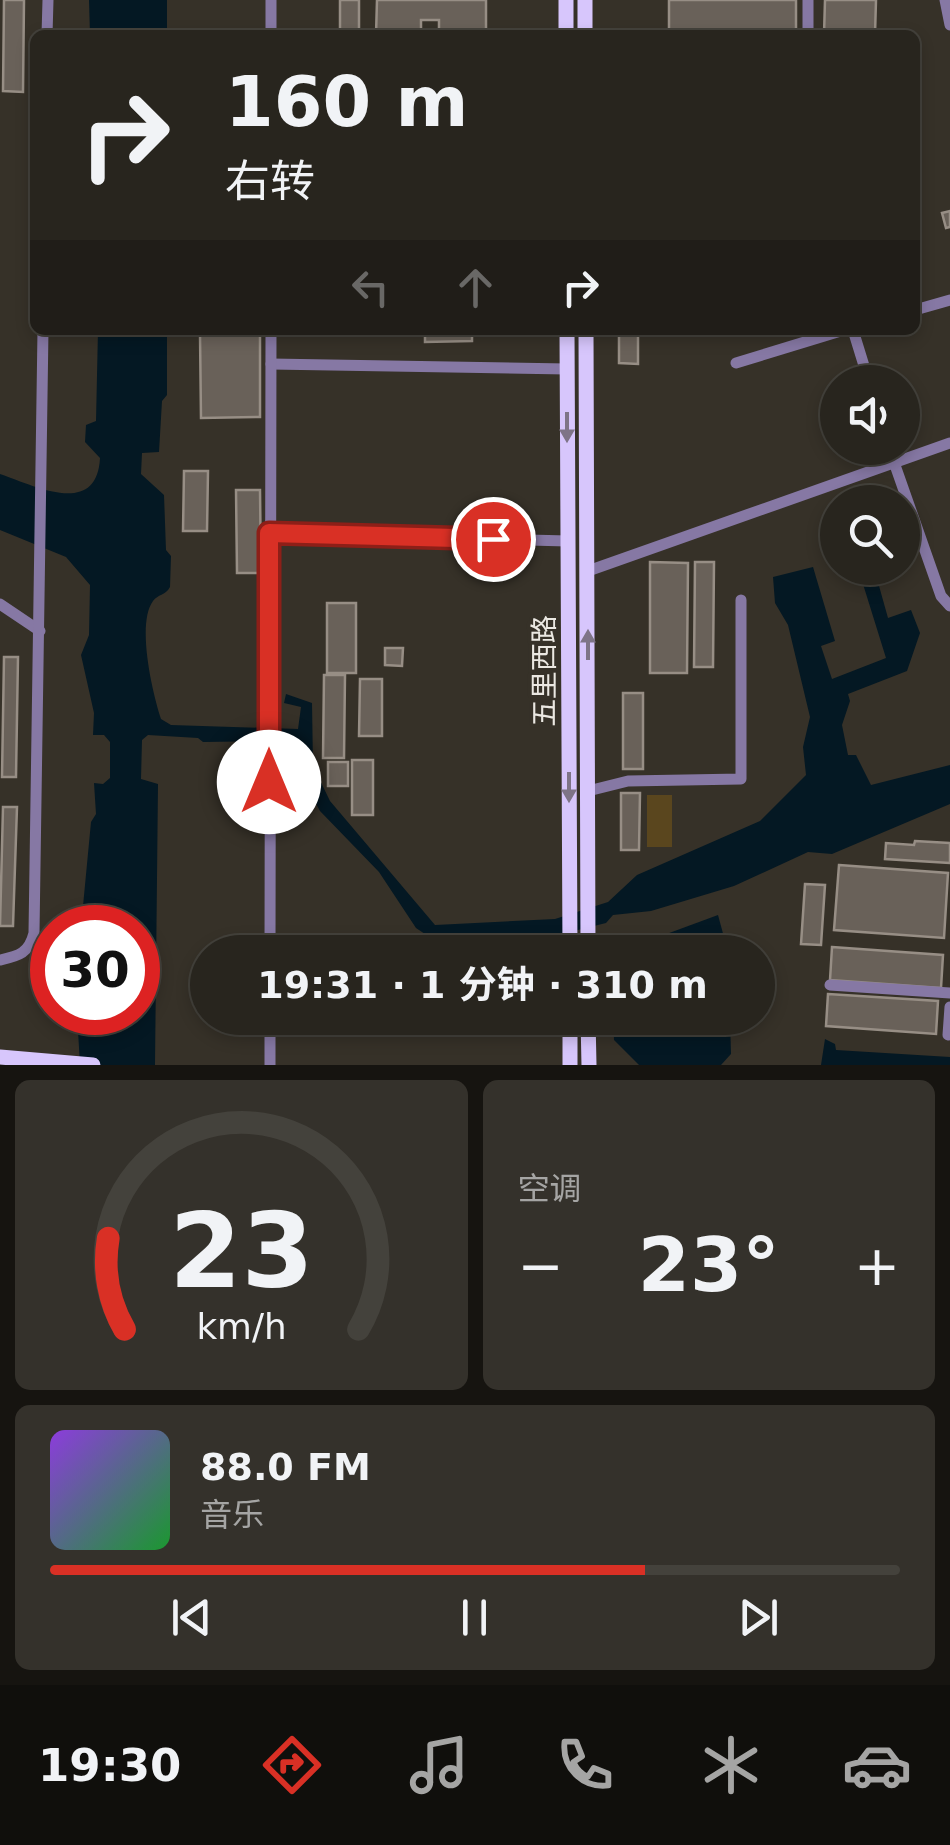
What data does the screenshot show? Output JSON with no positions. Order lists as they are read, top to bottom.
{
  "streets": {
    "main road": ["五里西路"]
  },
  "page": {
    "turn": ["160 m", "右转"],
    "limit": "30",
    "trip": "19:31 · 1 分钟 · 310 m",
    "tile": "空调",
    "heat": ["−", "23°", "+"],
    "song": ["88.0 FM", "音乐"],
    "tabs": "19:30",
    "gauge": ["23", "km/h"]
  }
}
